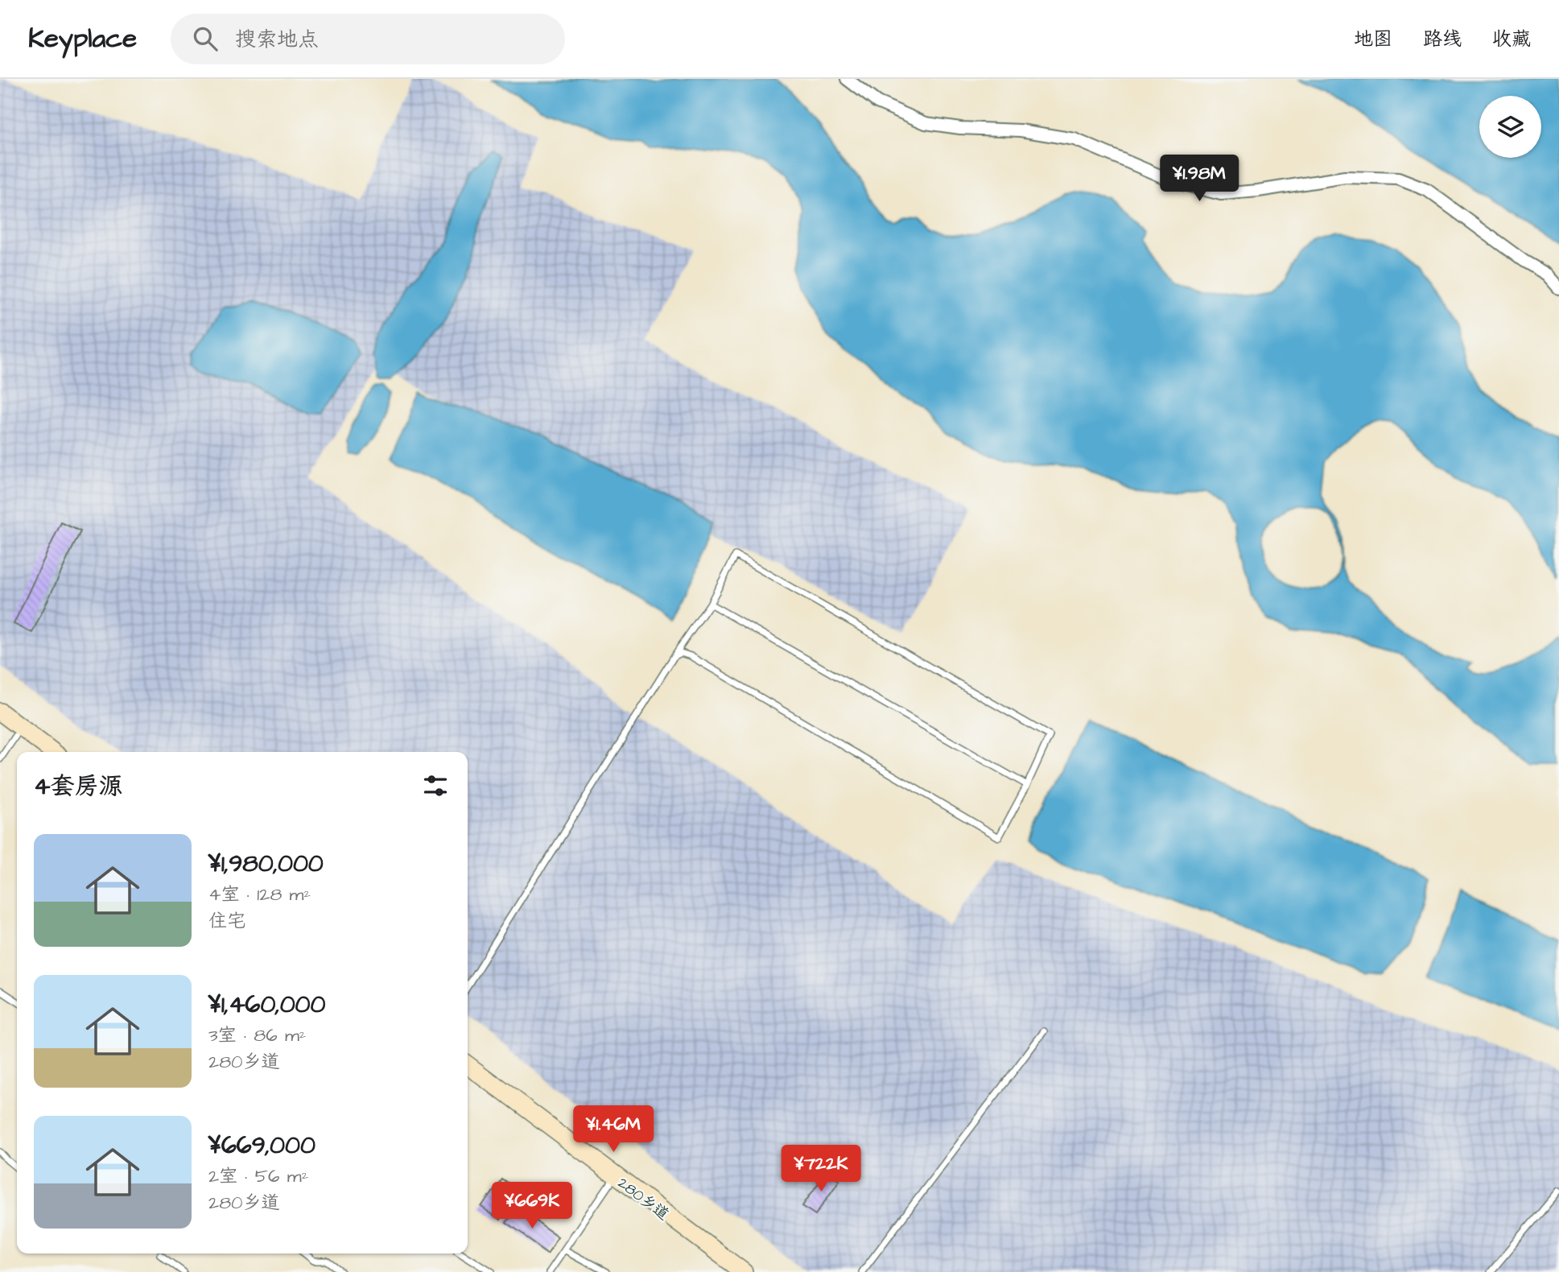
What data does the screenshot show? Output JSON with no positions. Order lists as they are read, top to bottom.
{
  "streets": {
    "street": ["280乡道"]
  },
  "page": {
    "header": "Keyplace",
    "search": "搜索地点",
    "nav": ["地图", "路线", "收藏"],
    "price": [
      "¥1.98M",
      "¥1.46M",
      "¥722K",
      "¥669K"
    ],
    "heading": "4套房源",
    "list": [
      {
        "name": "¥1,980,000",
        "note": "4室 · 128 m² · 住宅"
      },
      {
        "name": "¥1,460,000",
        "note": "3室 · 86 m² · 280乡道"
      },
      {
        "name": "¥669,000",
        "note": "2室 · 56 m² · 280乡道"
      }
    ]
  }
}
